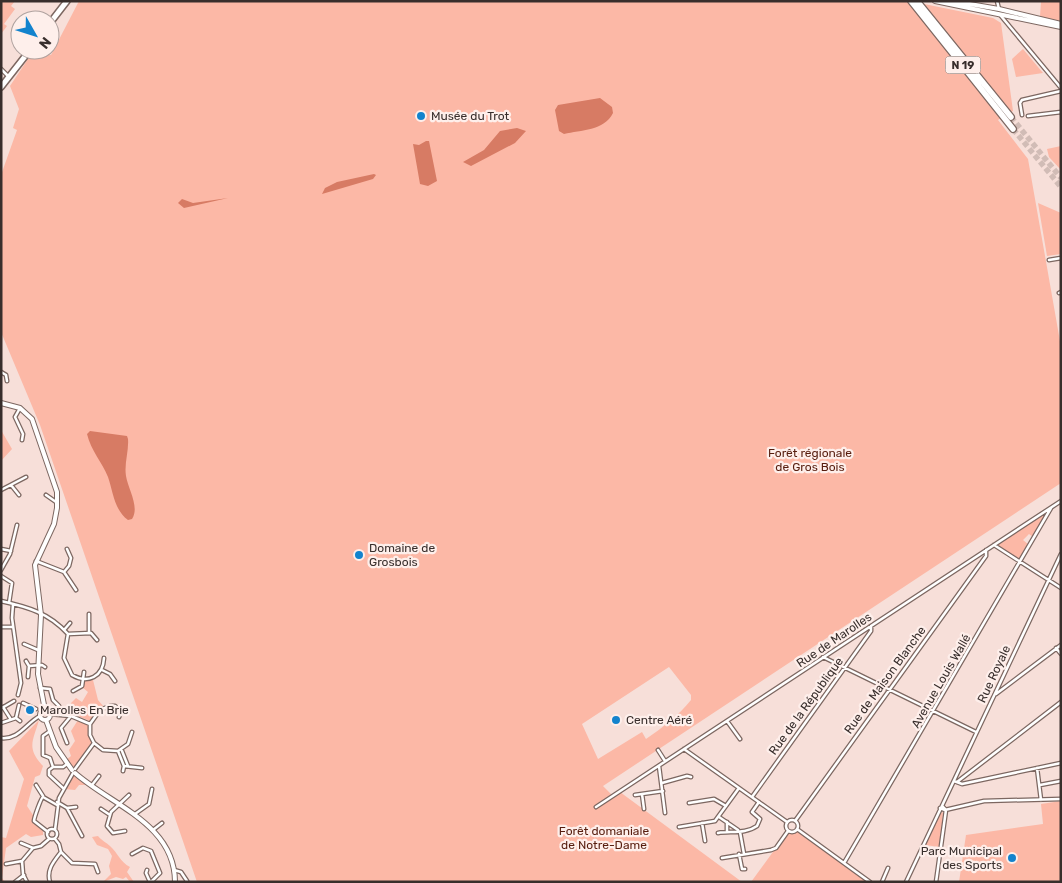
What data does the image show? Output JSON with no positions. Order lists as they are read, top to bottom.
{
  "streets": {
    "highway": ["N 19"],
    "street": [
      "Rue de Marolles",
      "Rue Royale",
      "Rue de Maison Blanche",
      "Avenue Louis Wallé",
      "Rue de la République"
    ]
  },
  "crossings": [
    ["Rue de Marolles", "Rue de Maison Blanche"],
    ["Rue de Marolles", "Avenue Louis Wallé"],
    ["Rue de Marolles", "Rue de la République"]
  ],
  "parks": ["Forêt régionale de Gros Bois", "Forêt domaniale de Notre-Dame"],
  "places": [
    "Musée du Trot",
    "Domaine de Grosbois",
    "Marolles En Brie",
    "Centre Aéré",
    "Parc Municipal des Sports"
  ],
  "north": "bottom right"
}
